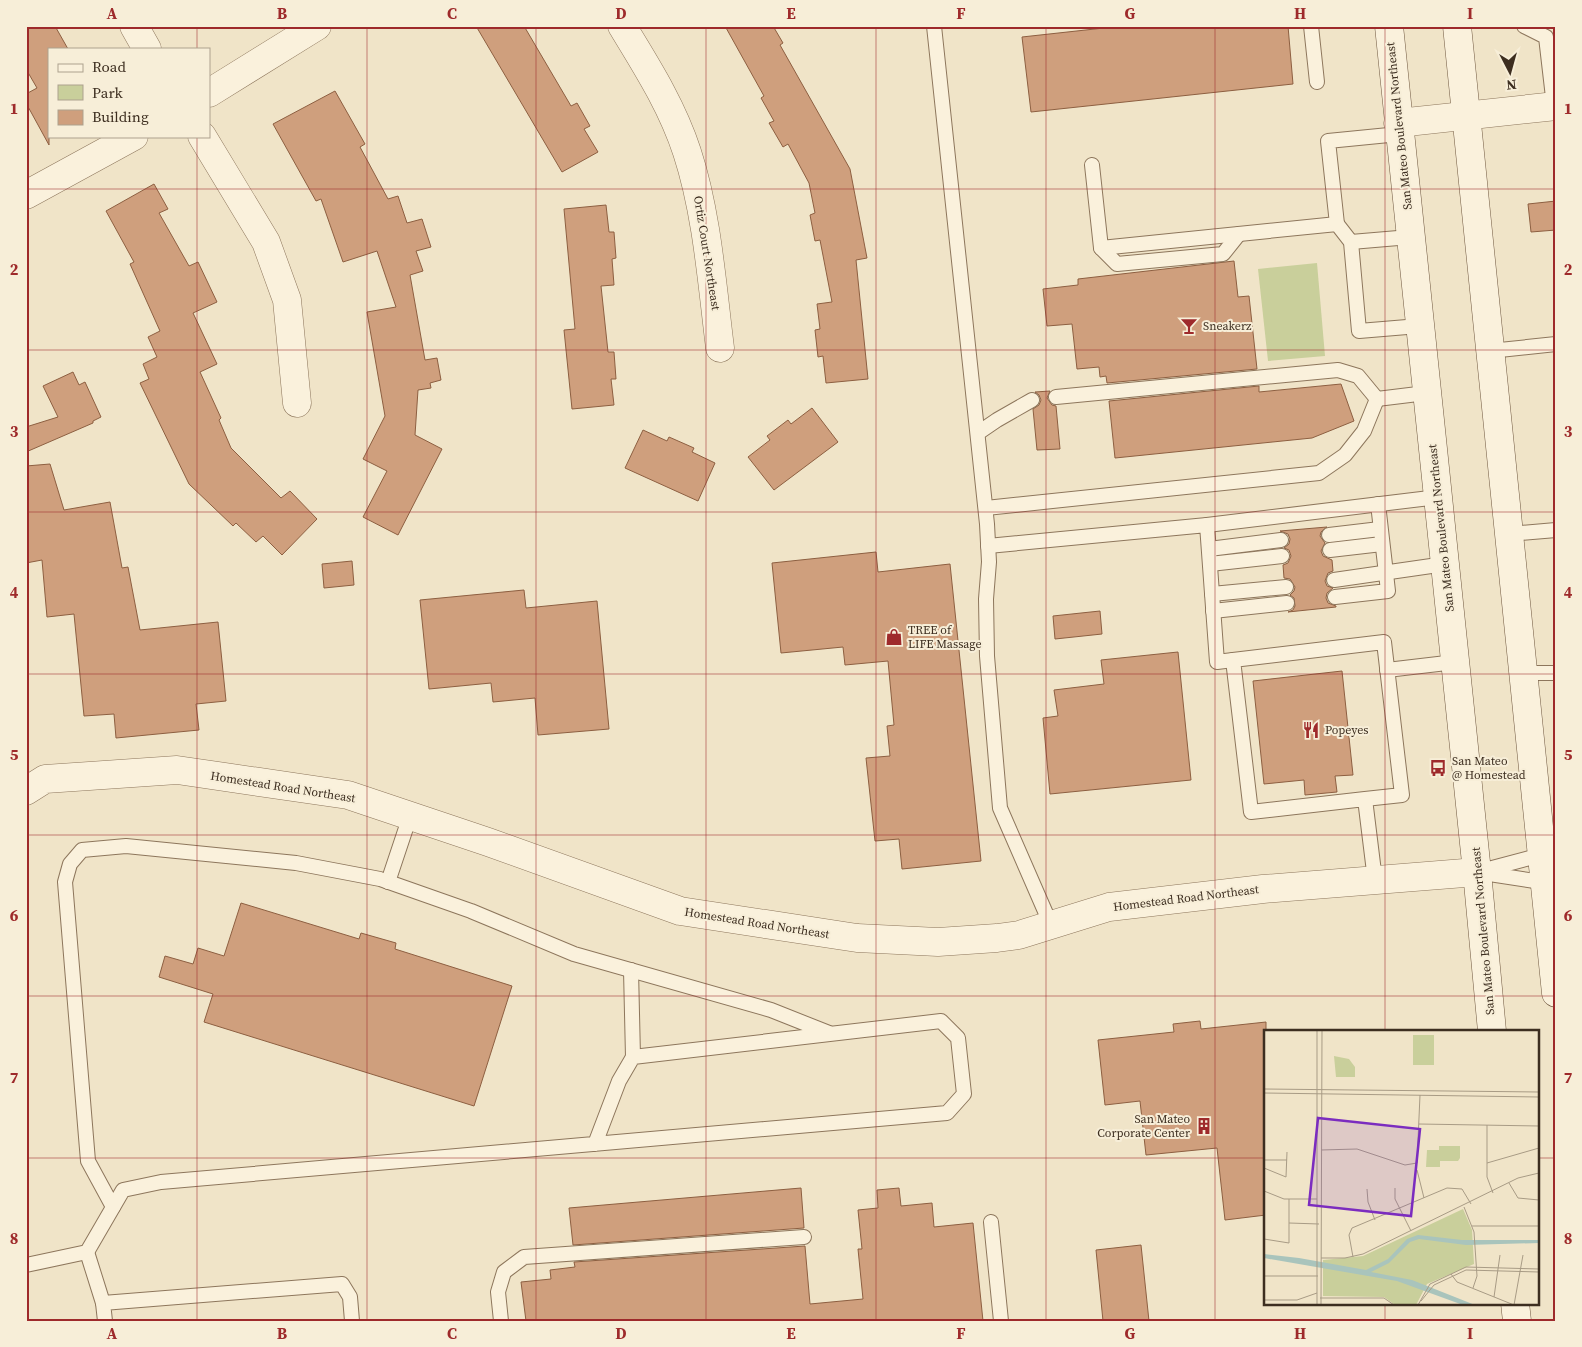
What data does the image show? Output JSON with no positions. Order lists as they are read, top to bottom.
{
  "streets": {
    "street": ["San Mateo Boulevard Northeast", "Ortiz Court Northeast", "Homestead Road Northeast"]
  },
  "crossings": [
    ["San Mateo Boulevard Northeast", "Homestead Road Northeast"]
  ],
  "places": {
    "bar": ["Sneakerz"],
    "shop": ["TREE of LIFE Massage"],
    "restaurant": ["Popeyes"],
    "bus stop": ["San Mateo @ Homestead"],
    "building": ["San Mateo Corporate Center"]
  },
  "legend": ["Road", "Park", "Building"],
  "north": "bottom",
  "grid": {
    "columns": [
      "A",
      "B",
      "C",
      "D",
      "E",
      "F",
      "G",
      "H",
      "I"
    ],
    "rows": [
      "1",
      "2",
      "3",
      "4",
      "5",
      "6",
      "7",
      "8"
    ]
  }
}
